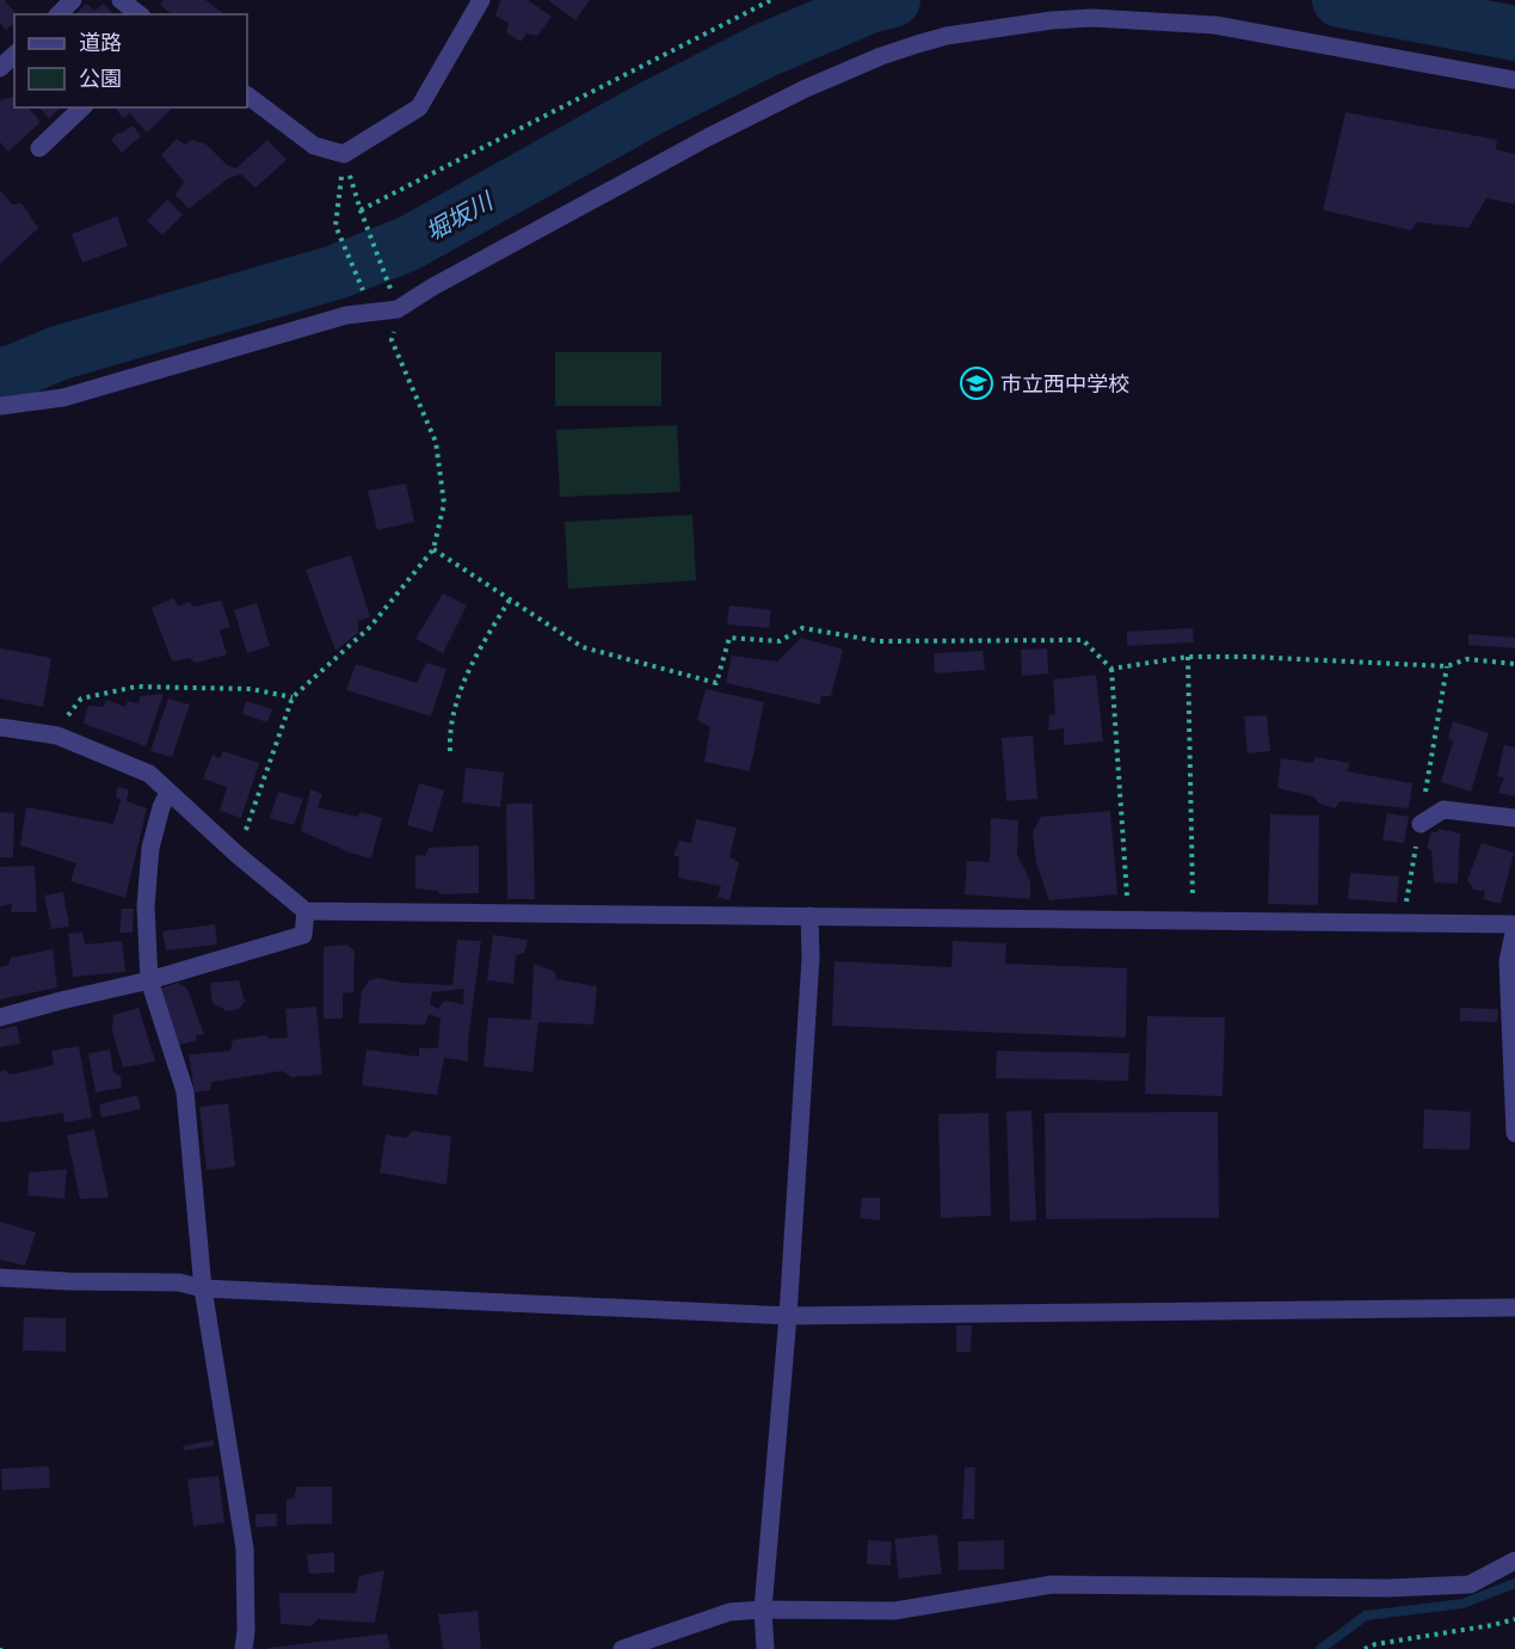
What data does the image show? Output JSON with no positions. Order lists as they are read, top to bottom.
{
  "water": ["堀坂川"],
  "places": {
    "school or university": ["市立西中学校"]
  },
  "legend": ["道路", "公園"]
}
